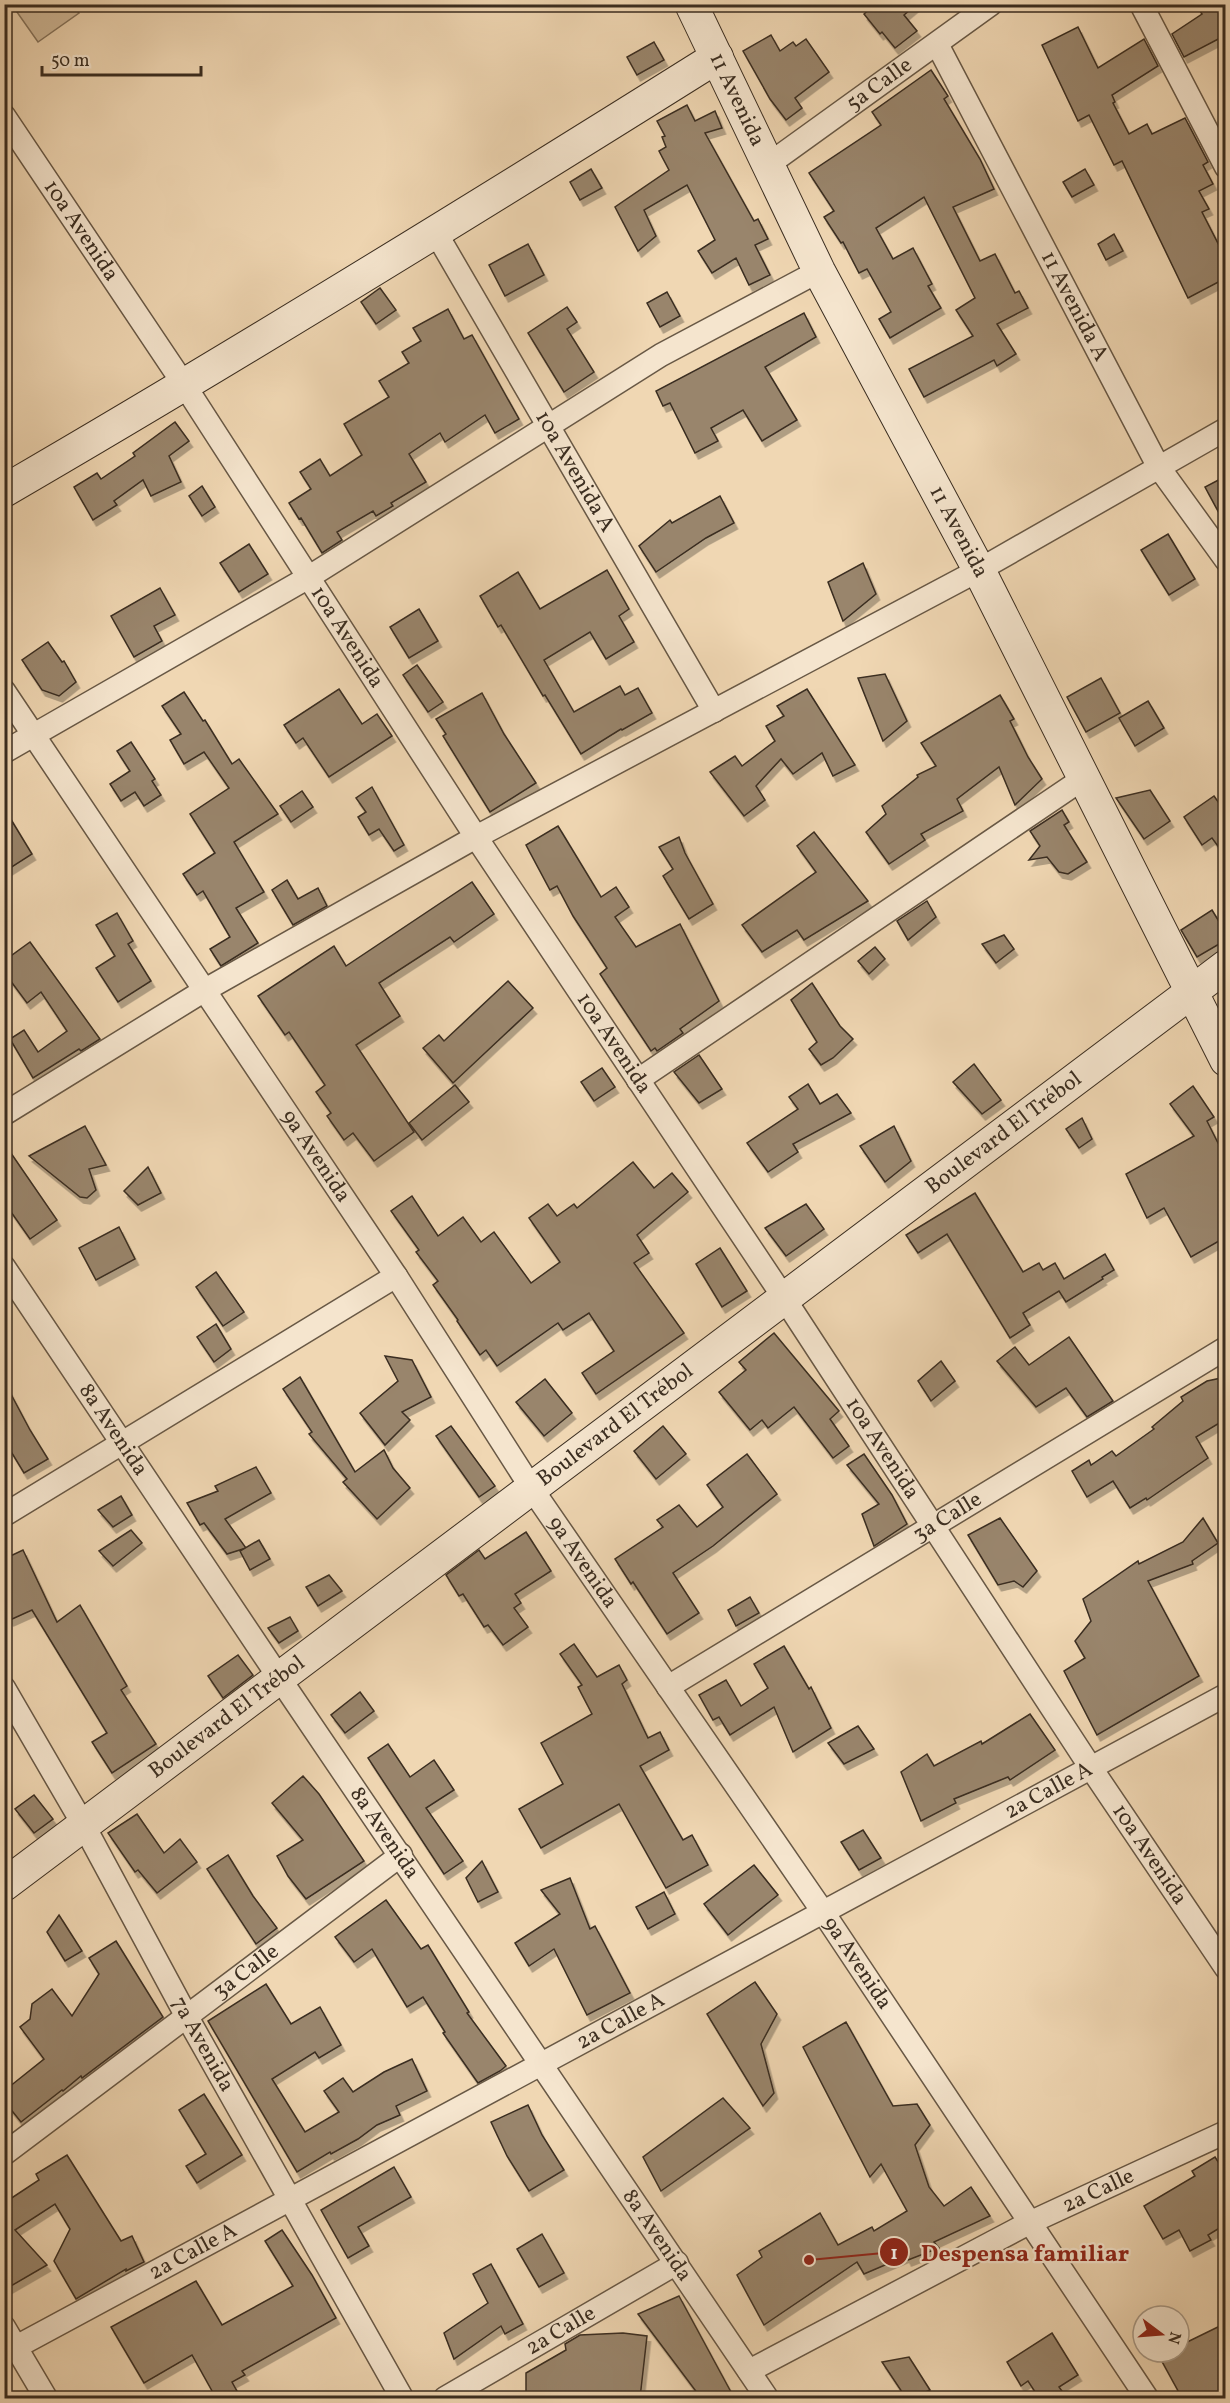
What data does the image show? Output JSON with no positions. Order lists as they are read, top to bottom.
{
  "streets": {
    "street": [
      "5a Calle",
      "11 Avenida",
      "10a Avenida",
      "11 Avenida A",
      "10a Avenida A",
      "Boulevard El Trébol",
      "9a Avenida",
      "8a Avenida",
      "3a Calle",
      "2a Calle A",
      "7a Avenida",
      "2a Calle"
    ]
  },
  "crossings": [
    ["5a Calle", "11 Avenida"],
    ["5a Calle", "11 Avenida A"],
    ["11 Avenida", "Boulevard El Trébol"],
    ["10a Avenida", "Boulevard El Trébol"],
    ["10a Avenida", "3a Calle"],
    ["10a Avenida", "2a Calle A"],
    ["Boulevard El Trébol", "9a Avenida"],
    ["Boulevard El Trébol", "8a Avenida"],
    ["Boulevard El Trébol", "7a Avenida"],
    ["9a Avenida", "3a Calle"],
    ["9a Avenida", "2a Calle A"],
    ["9a Avenida", "2a Calle"],
    ["8a Avenida", "3a Calle"],
    ["8a Avenida", "2a Calle A"],
    ["8a Avenida", "2a Calle"],
    ["3a Calle", "7a Avenida"],
    ["2a Calle A", "7a Avenida"]
  ],
  "places": ["Despensa familiar"],
  "scale_bar": "50 m",
  "north": "right"
}
